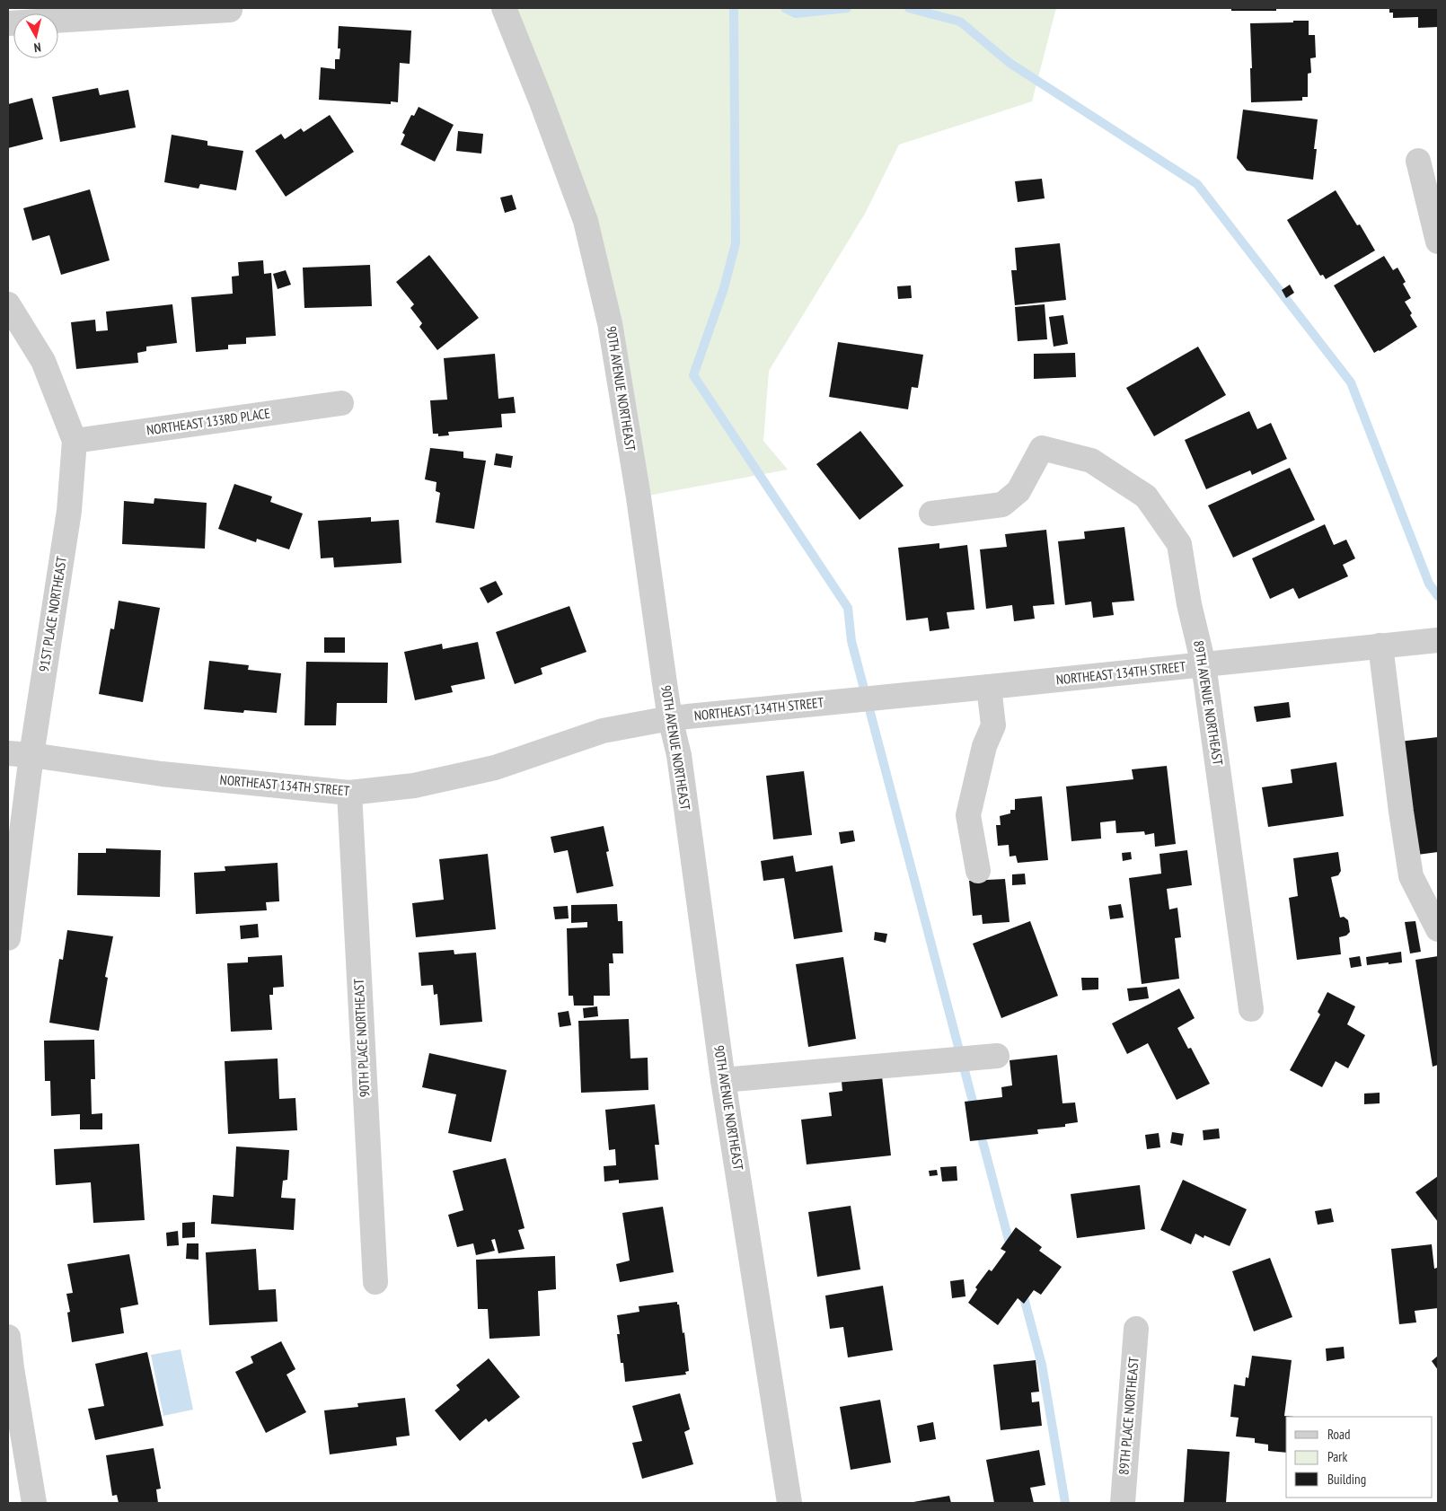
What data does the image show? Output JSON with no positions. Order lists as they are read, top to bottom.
{
  "streets": {
    "street": [
      "90TH AVENUE NORTHEAST",
      "NORTHEAST 133RD PLACE",
      "91ST PLACE NORTHEAST",
      "NORTHEAST 134TH STREET",
      "89TH AVENUE NORTHEAST",
      "90TH PLACE NORTHEAST",
      "89TH PLACE NORTHEAST"
    ]
  },
  "crossings": [
    ["90TH AVENUE NORTHEAST", "NORTHEAST 134TH STREET"],
    ["NORTHEAST 133RD PLACE", "91ST PLACE NORTHEAST"],
    ["91ST PLACE NORTHEAST", "NORTHEAST 134TH STREET"],
    ["NORTHEAST 134TH STREET", "89TH AVENUE NORTHEAST"],
    ["NORTHEAST 134TH STREET", "90TH PLACE NORTHEAST"]
  ],
  "legend": ["Road", "Park", "Building"],
  "north": "bottom"
}
